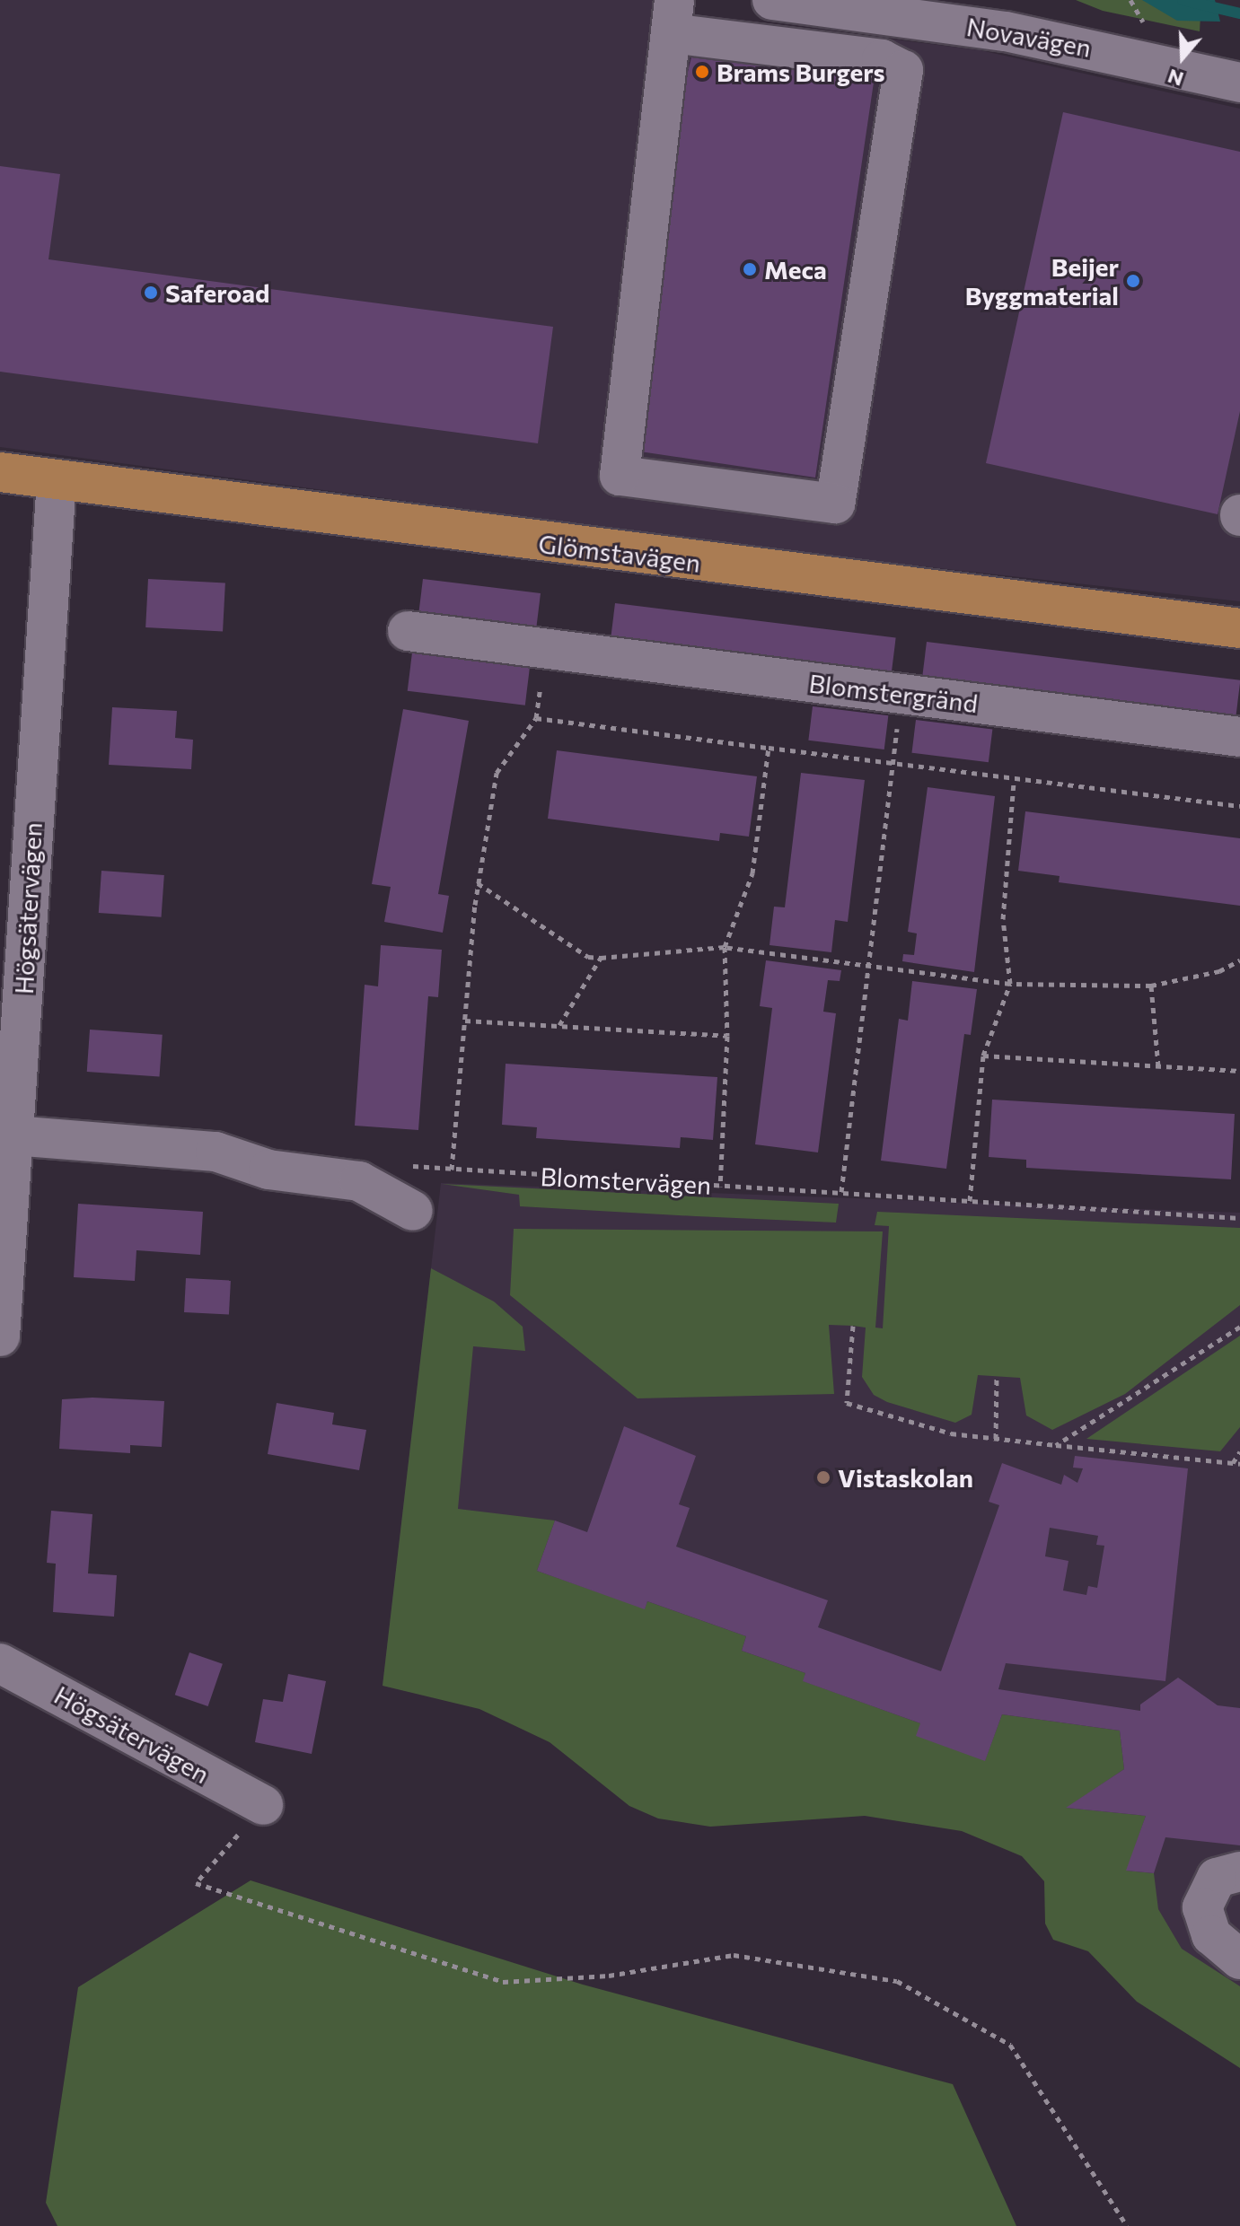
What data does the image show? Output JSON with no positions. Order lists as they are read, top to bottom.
{
  "streets": {
    "main road": ["Glömstavägen"],
    "street": ["Novavägen", "Blomstergränd", "Högsätervägen"],
    "path": ["Blomstervägen"]
  },
  "crossings": [
    ["Glömstavägen", "Högsätervägen"]
  ],
  "places": [
    "Brams Burgers",
    "Meca",
    "Beijer Byggmaterial",
    "Saferoad",
    "Vistaskolan"
  ],
  "north": "bottom"
}
